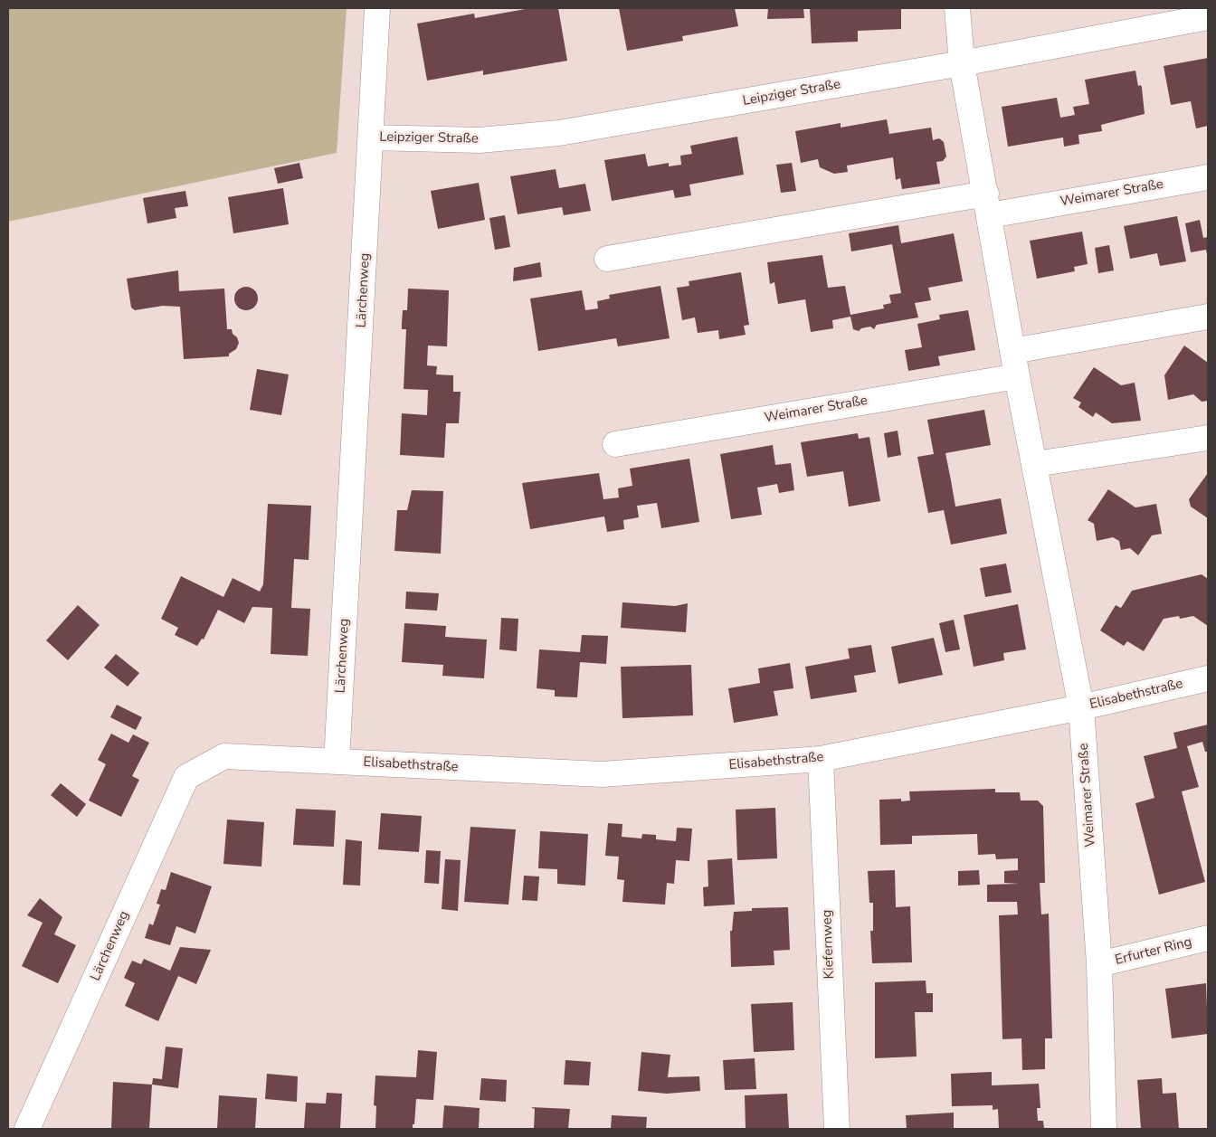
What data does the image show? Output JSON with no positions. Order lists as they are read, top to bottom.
{
  "streets": {
    "street": [
      "Leipziger Straße",
      "Weimarer Straße",
      "Lärchenweg",
      "Elisabethstraße",
      "Kiefernweg",
      "Erfurter Ring"
    ]
  },
  "crossings": [
    ["Leipziger Straße", "Weimarer Straße"],
    ["Leipziger Straße", "Lärchenweg"],
    ["Weimarer Straße", "Elisabethstraße"],
    ["Weimarer Straße", "Erfurter Ring"],
    ["Lärchenweg", "Elisabethstraße"],
    ["Elisabethstraße", "Kiefernweg"]
  ]
}
